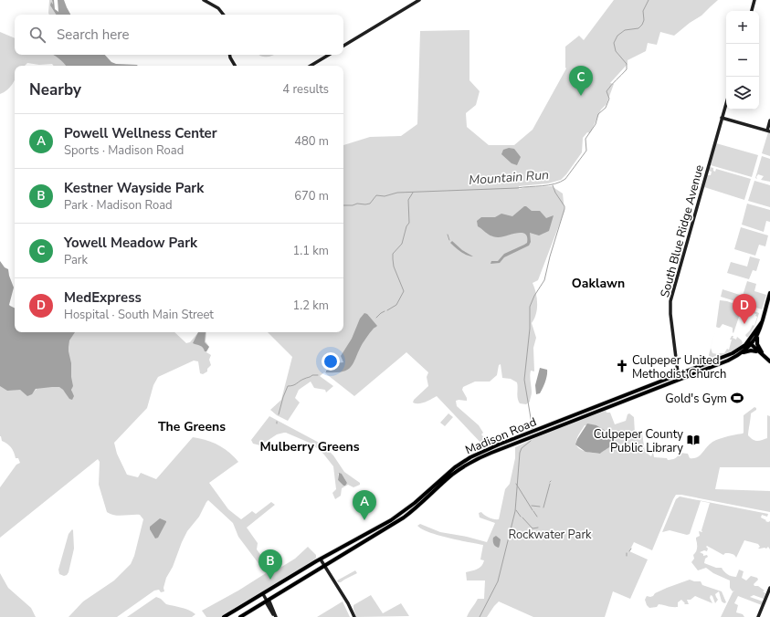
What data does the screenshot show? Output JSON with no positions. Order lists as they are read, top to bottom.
{
  "streets": {
    "main road": ["Madison Road"],
    "street": ["South Blue Ridge Avenue"]
  },
  "crossings": [
    ["South Blue Ridge Avenue", "Madison Road"]
  ],
  "districts": ["Oaklawn", "The Greens", "Mulberry Greens"],
  "water": ["Mountain Run"],
  "parks": ["Rockwater Park"],
  "places": {
    "church": ["Culpeper United Methodist Church"],
    "sports": ["Gold's Gym"],
    "library": ["Culpeper County Public Library"]
  },
  "page": {
    "map_buttons": ["+", "−"],
    "search": "Search here",
    "pins": [
      "C",
      "D",
      "A",
      "B"
    ],
    "heading": ["Nearby", "4 results"],
    "list": [
      {
        "mark": "A",
        "name": "Powell Wellness Center",
        "note": "Sports · Madison Road",
        "value": "480 m"
      },
      {
        "mark": "B",
        "name": "Kestner Wayside Park",
        "note": "Park · Madison Road",
        "value": "670 m"
      },
      {
        "mark": "C",
        "name": "Yowell Meadow Park",
        "note": "Park",
        "value": "1.1 km"
      },
      {
        "mark": "D",
        "name": "MedExpress",
        "note": "Hospital · South Main Street",
        "value": "1.2 km"
      }
    ]
  }
}
